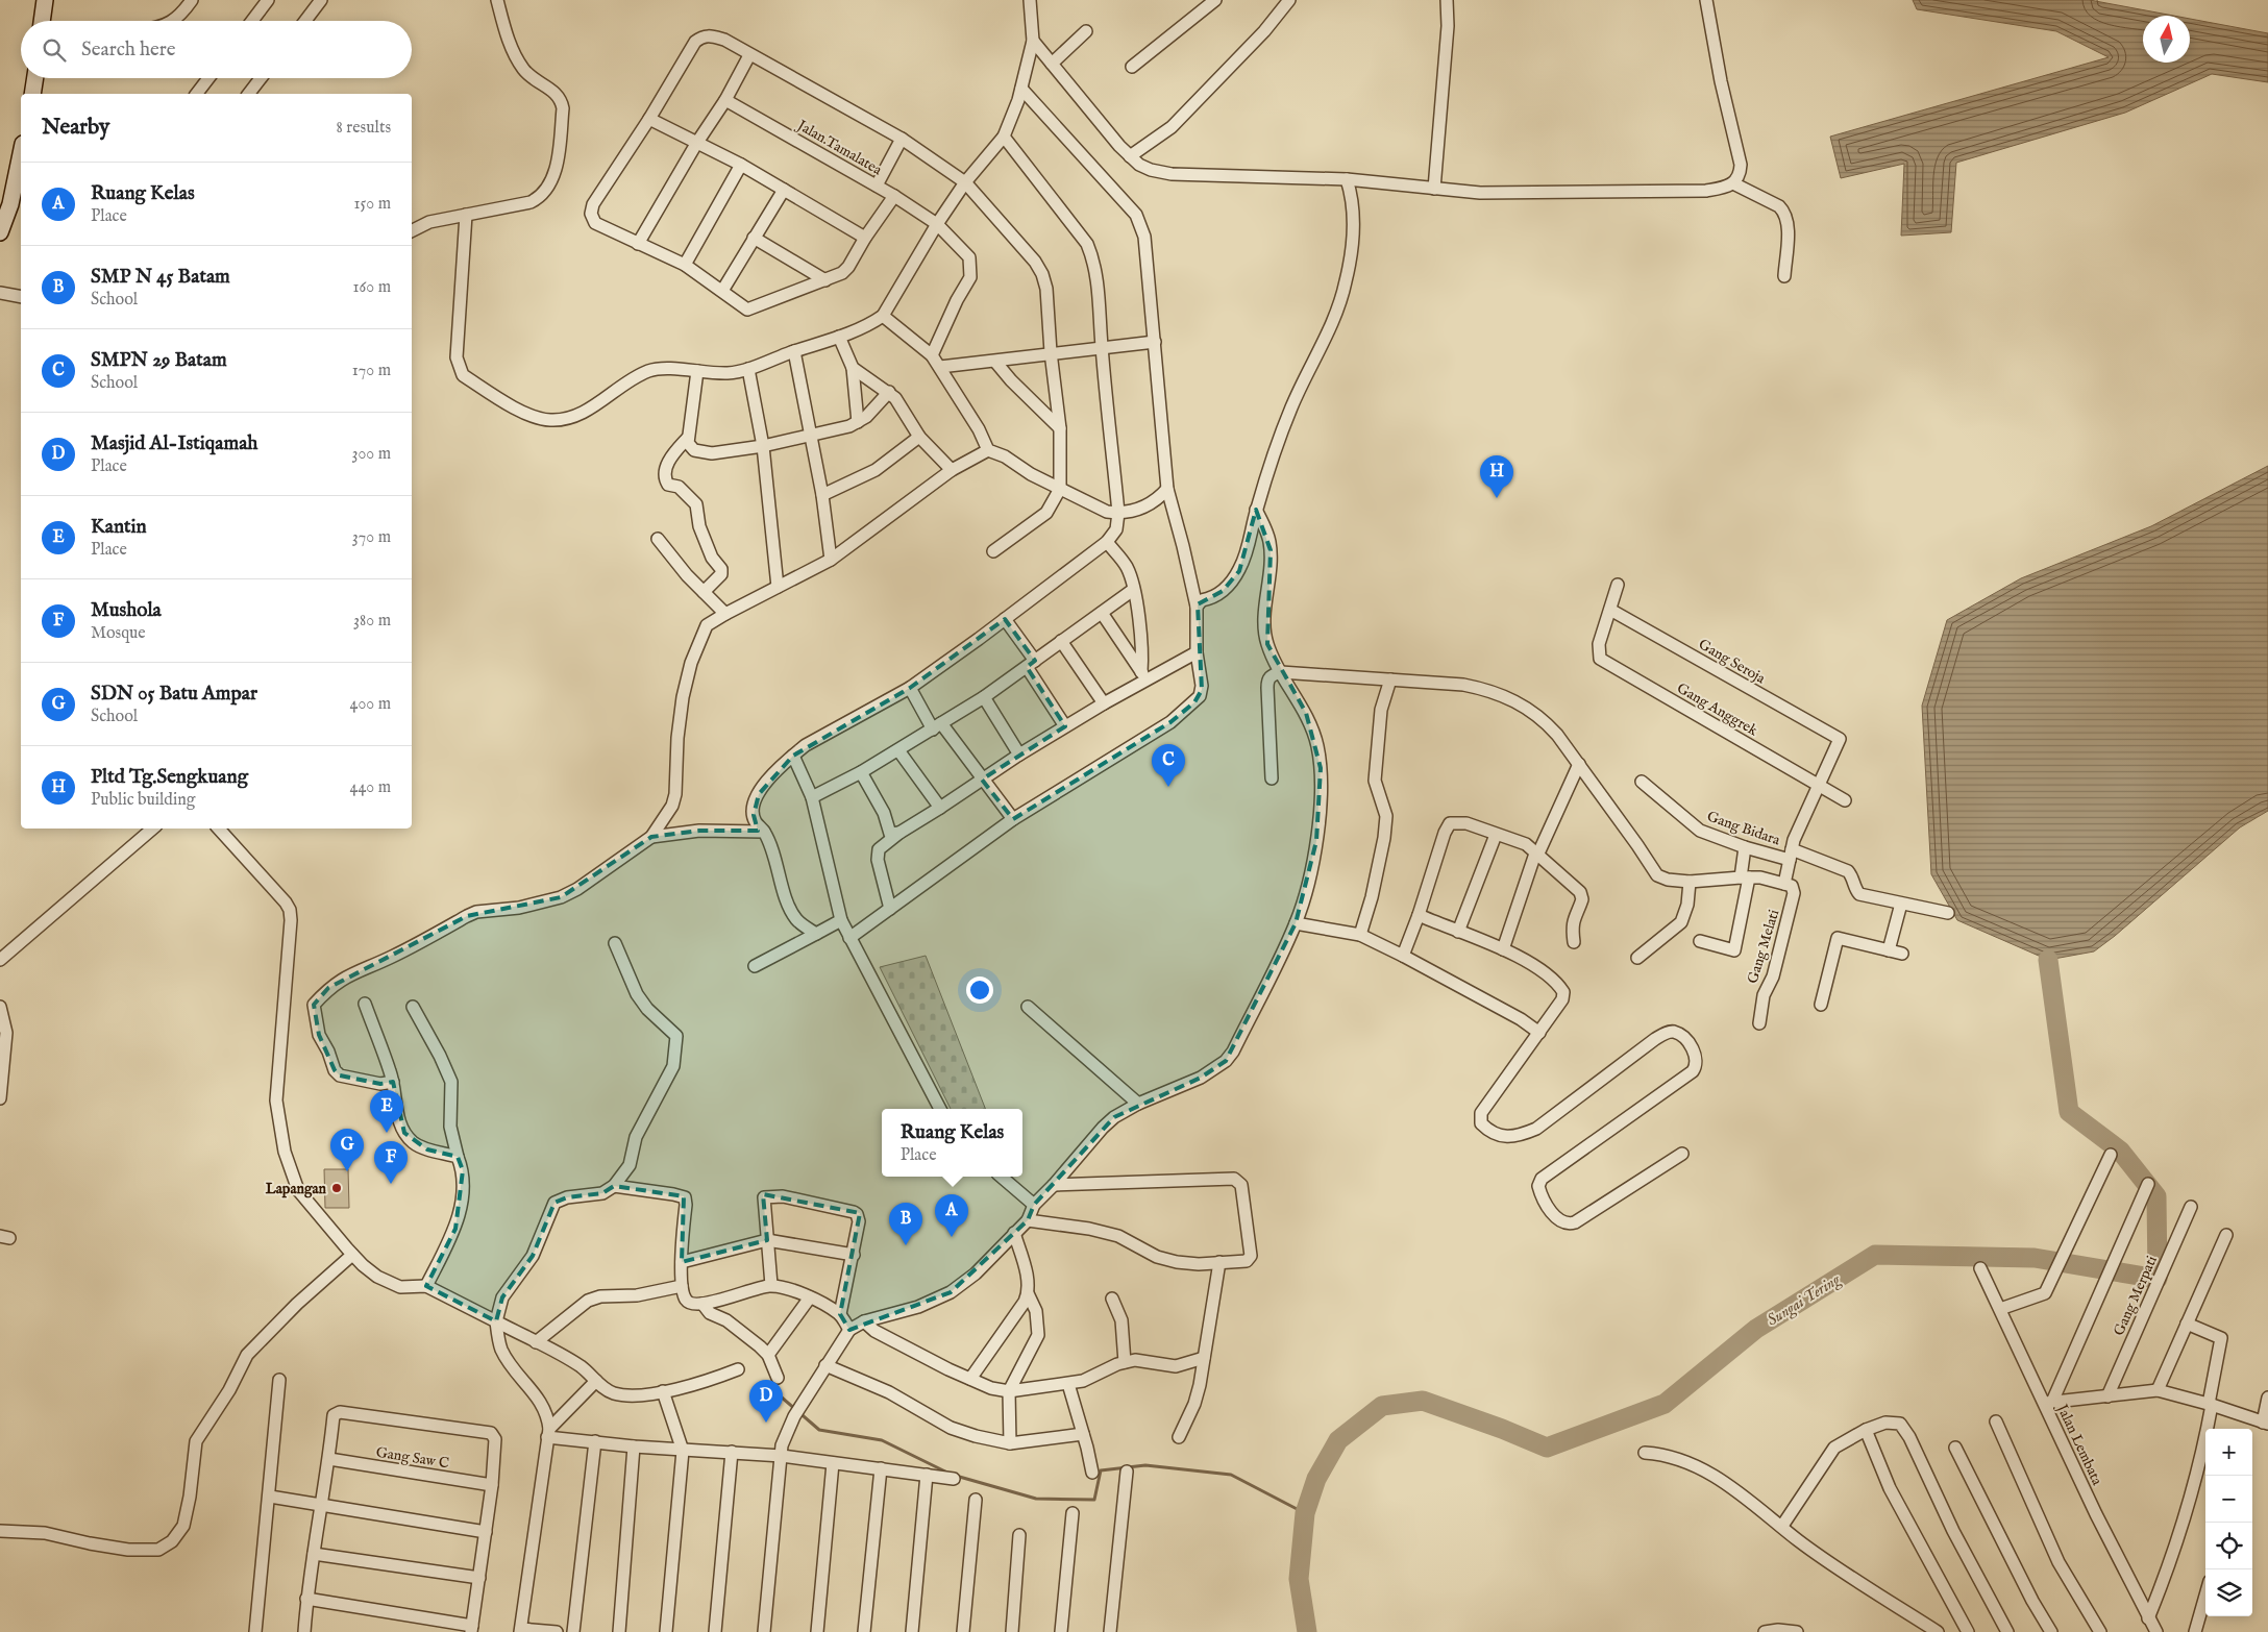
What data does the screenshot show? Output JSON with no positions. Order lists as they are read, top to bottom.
{
  "streets": {
    "street": [
      "Jalan.Tamalatea",
      "Gang Seroja",
      "Gang Anggrek",
      "Gang Bidara",
      "Gang Melati",
      "Gang Merpati",
      "Jalan Lembata",
      "Gang Saw C"
    ]
  },
  "crossings": [
    ["Gang Seroja", "Gang Anggrek"]
  ],
  "water": ["Sungai Tering"],
  "places": ["Lapangan"],
  "north": "top",
  "page": {
    "search": "Search here",
    "heading": ["Nearby", "8 results"],
    "list": [
      {
        "mark": "A",
        "name": "Ruang Kelas",
        "note": "Place",
        "value": "150 m"
      },
      {
        "mark": "B",
        "name": "SMP N 45 Batam",
        "note": "School",
        "value": "160 m"
      },
      {
        "mark": "C",
        "name": "SMPN 29 Batam",
        "note": "School",
        "value": "170 m"
      },
      {
        "mark": "D",
        "name": "Masjid Al-Istiqamah",
        "note": "Place",
        "value": "300 m"
      },
      {
        "mark": "E",
        "name": "Kantin",
        "note": "Place",
        "value": "370 m"
      },
      {
        "mark": "F",
        "name": "Mushola",
        "note": "Mosque",
        "value": "380 m"
      },
      {
        "mark": "G",
        "name": "SDN 05 Batu Ampar",
        "note": "School",
        "value": "400 m"
      },
      {
        "mark": "H",
        "name": "Pltd Tg.Sengkuang",
        "note": "Public building",
        "value": "440 m"
      }
    ],
    "pins": [
      "H",
      "C",
      "E",
      "G",
      "F",
      "A",
      "B",
      "D"
    ],
    "popup": ["Ruang Kelas", "Place"],
    "map_buttons": ["+", "−"]
  }
}
